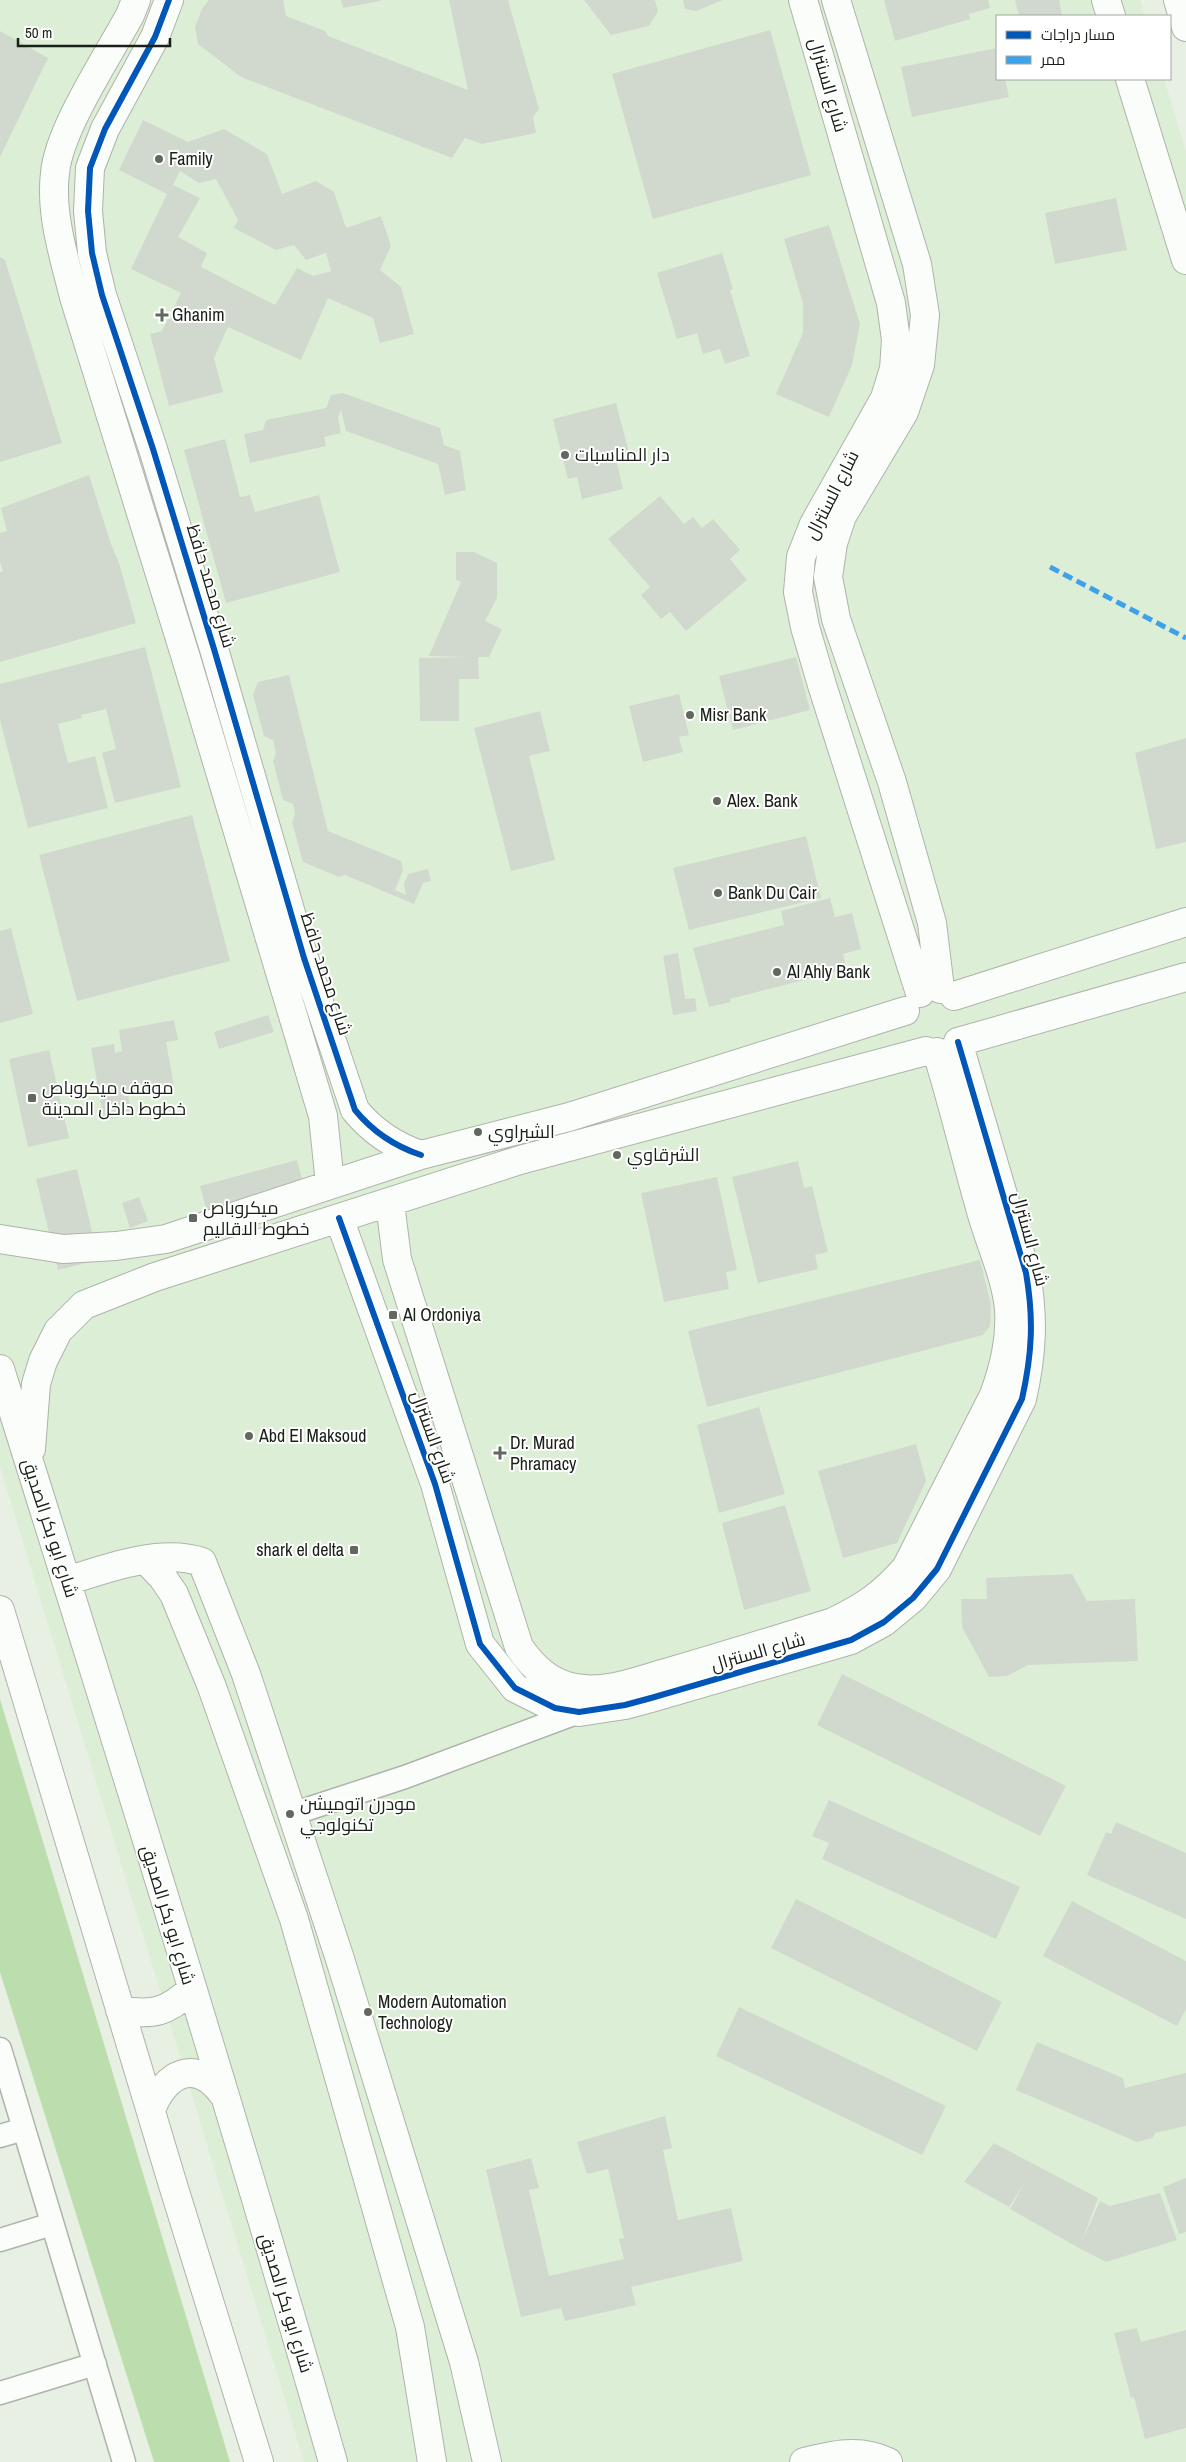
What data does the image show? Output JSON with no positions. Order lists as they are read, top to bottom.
{
  "streets": {
    "street": ["شارع السنترال", "شارع محمد حافظ", "شارع ابو بكر الصديق"]
  },
  "places": {
    "other": [
      "Family",
      "دار المناسبات",
      "Misr Bank",
      "Alex. Bank",
      "Bank Du Cair",
      "Al Ahly Bank",
      "الشبراوي",
      "الشرقاوي",
      "Abd El Maksoud",
      "مودرن اتوميشن تكنولوجي",
      "Modern Automation Technology"
    ],
    "health": ["Ghanim", "Dr. Murad Phramacy"],
    "transit": [
      "موقف ميكروباص خطوط داخل المدينة",
      "ميكروباص خطوط الاقاليم",
      "Al Ordoniya",
      "shark el delta"
    ]
  },
  "legend": ["مسار دراجات", "ممر"],
  "scale_bar": "50 m"
}
